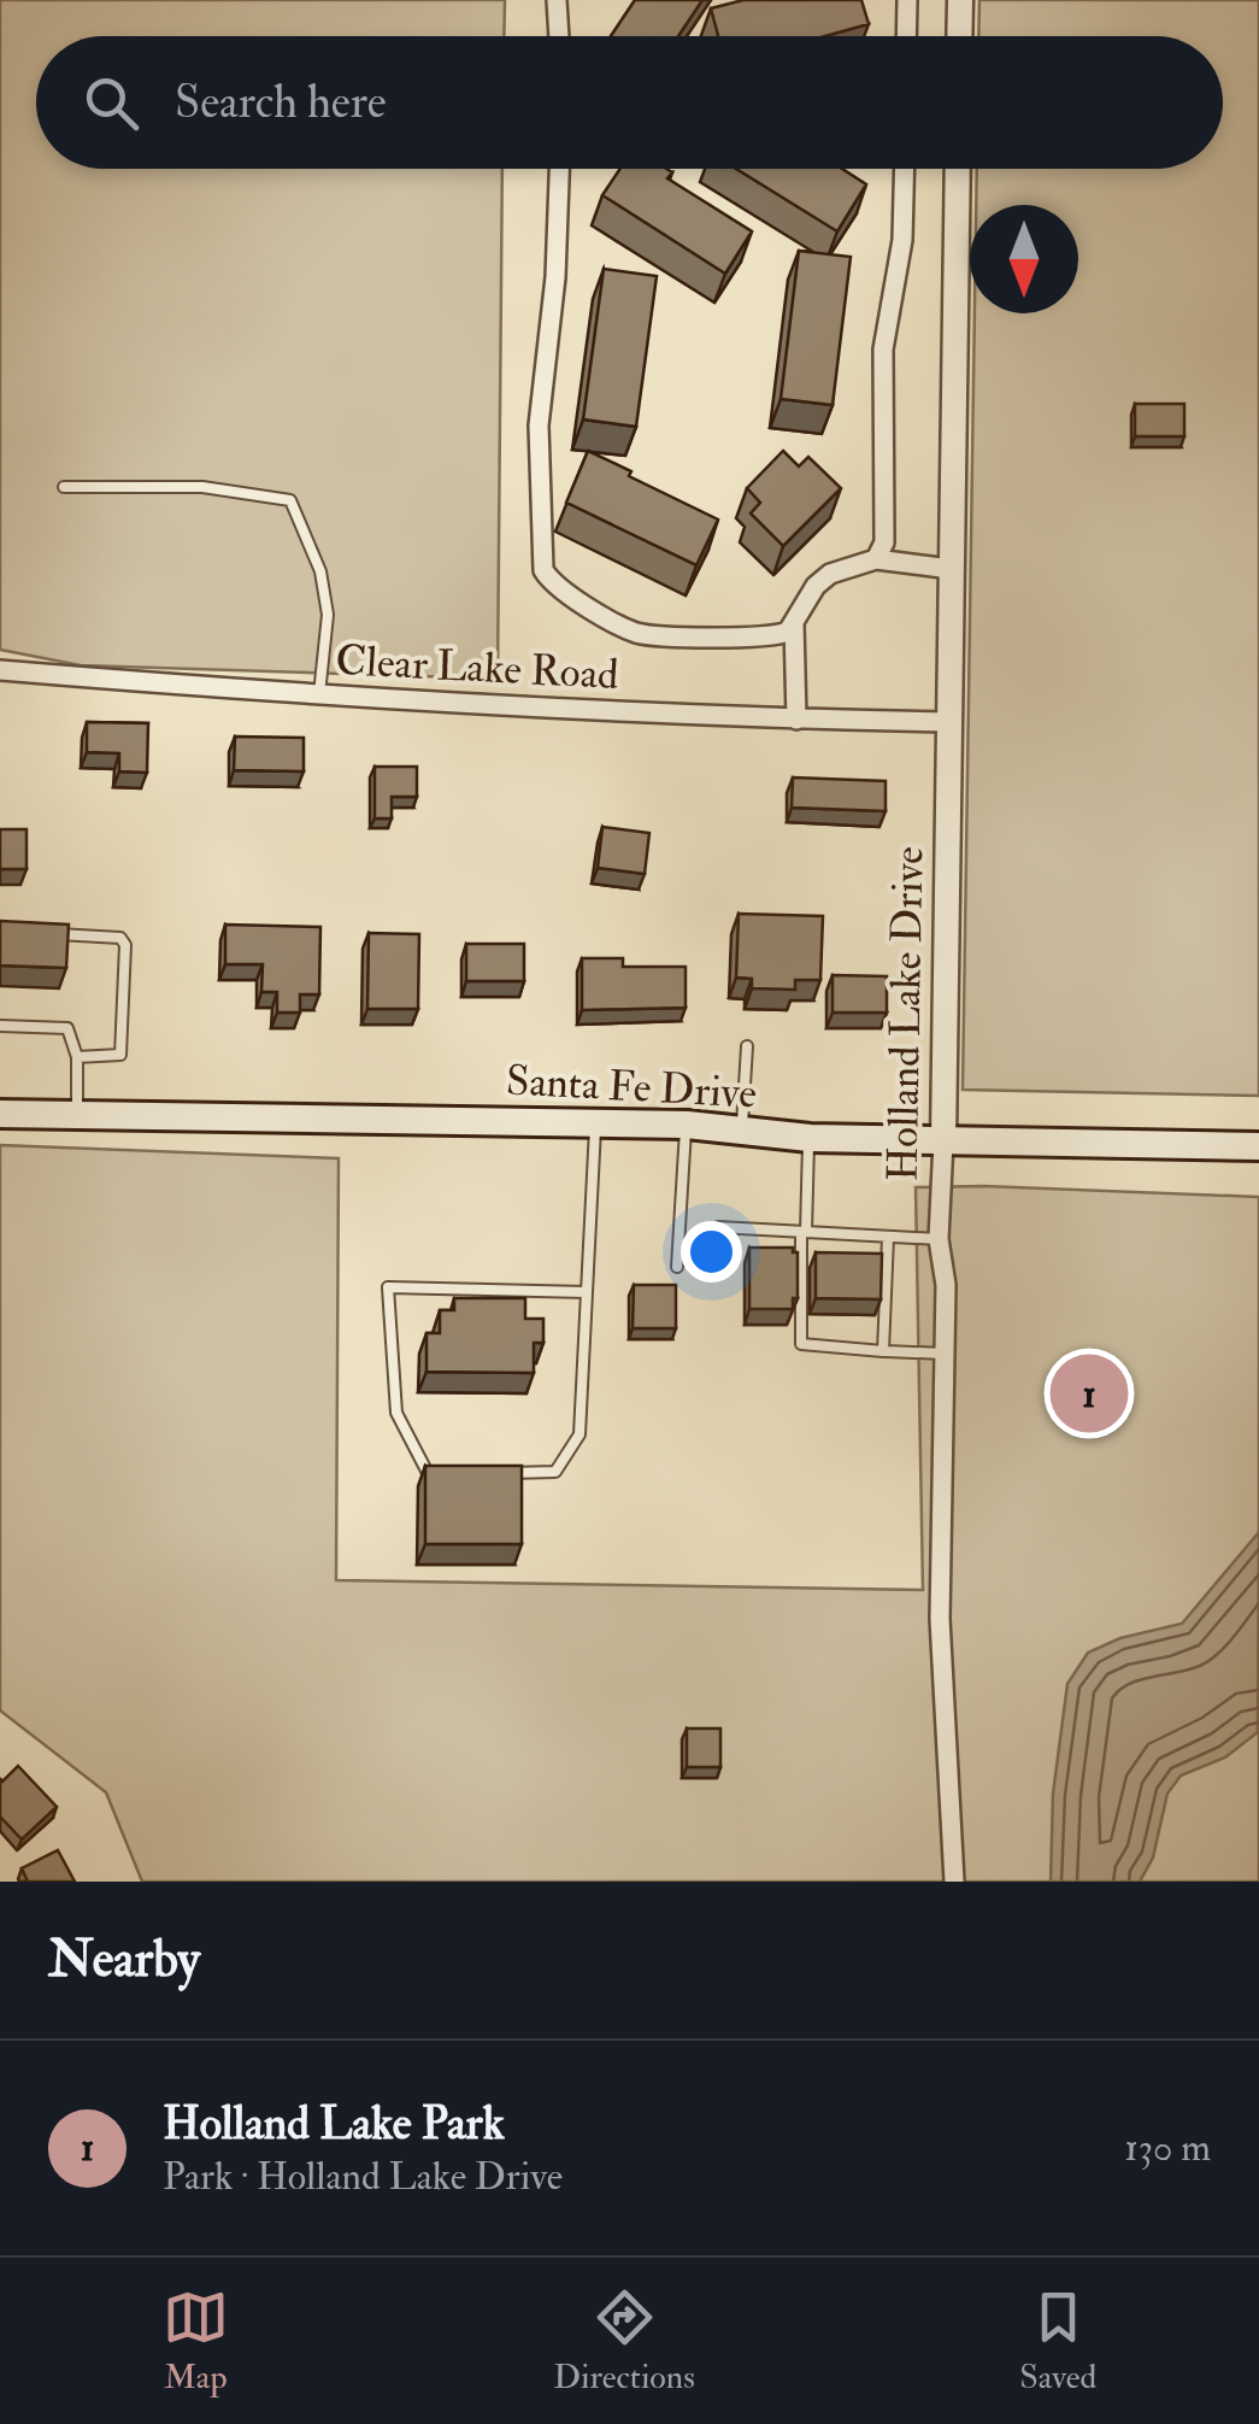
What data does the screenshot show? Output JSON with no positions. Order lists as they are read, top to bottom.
{
  "streets": {
    "main road": ["Santa Fe Drive"],
    "street": ["Clear Lake Road", "Holland Lake Drive"]
  },
  "crossings": [
    ["Clear Lake Road", "Holland Lake Drive"],
    ["Holland Lake Drive", "Santa Fe Drive"]
  ],
  "north": "bottom",
  "page": {
    "search": "Search here",
    "pins": "1",
    "heading": "Nearby",
    "list": [
      {
        "mark": "1",
        "name": "Holland Lake Park",
        "note": "Park · Holland Lake Drive",
        "value": "130 m"
      }
    ],
    "nav": ["Map", "Directions", "Saved"]
  }
}
